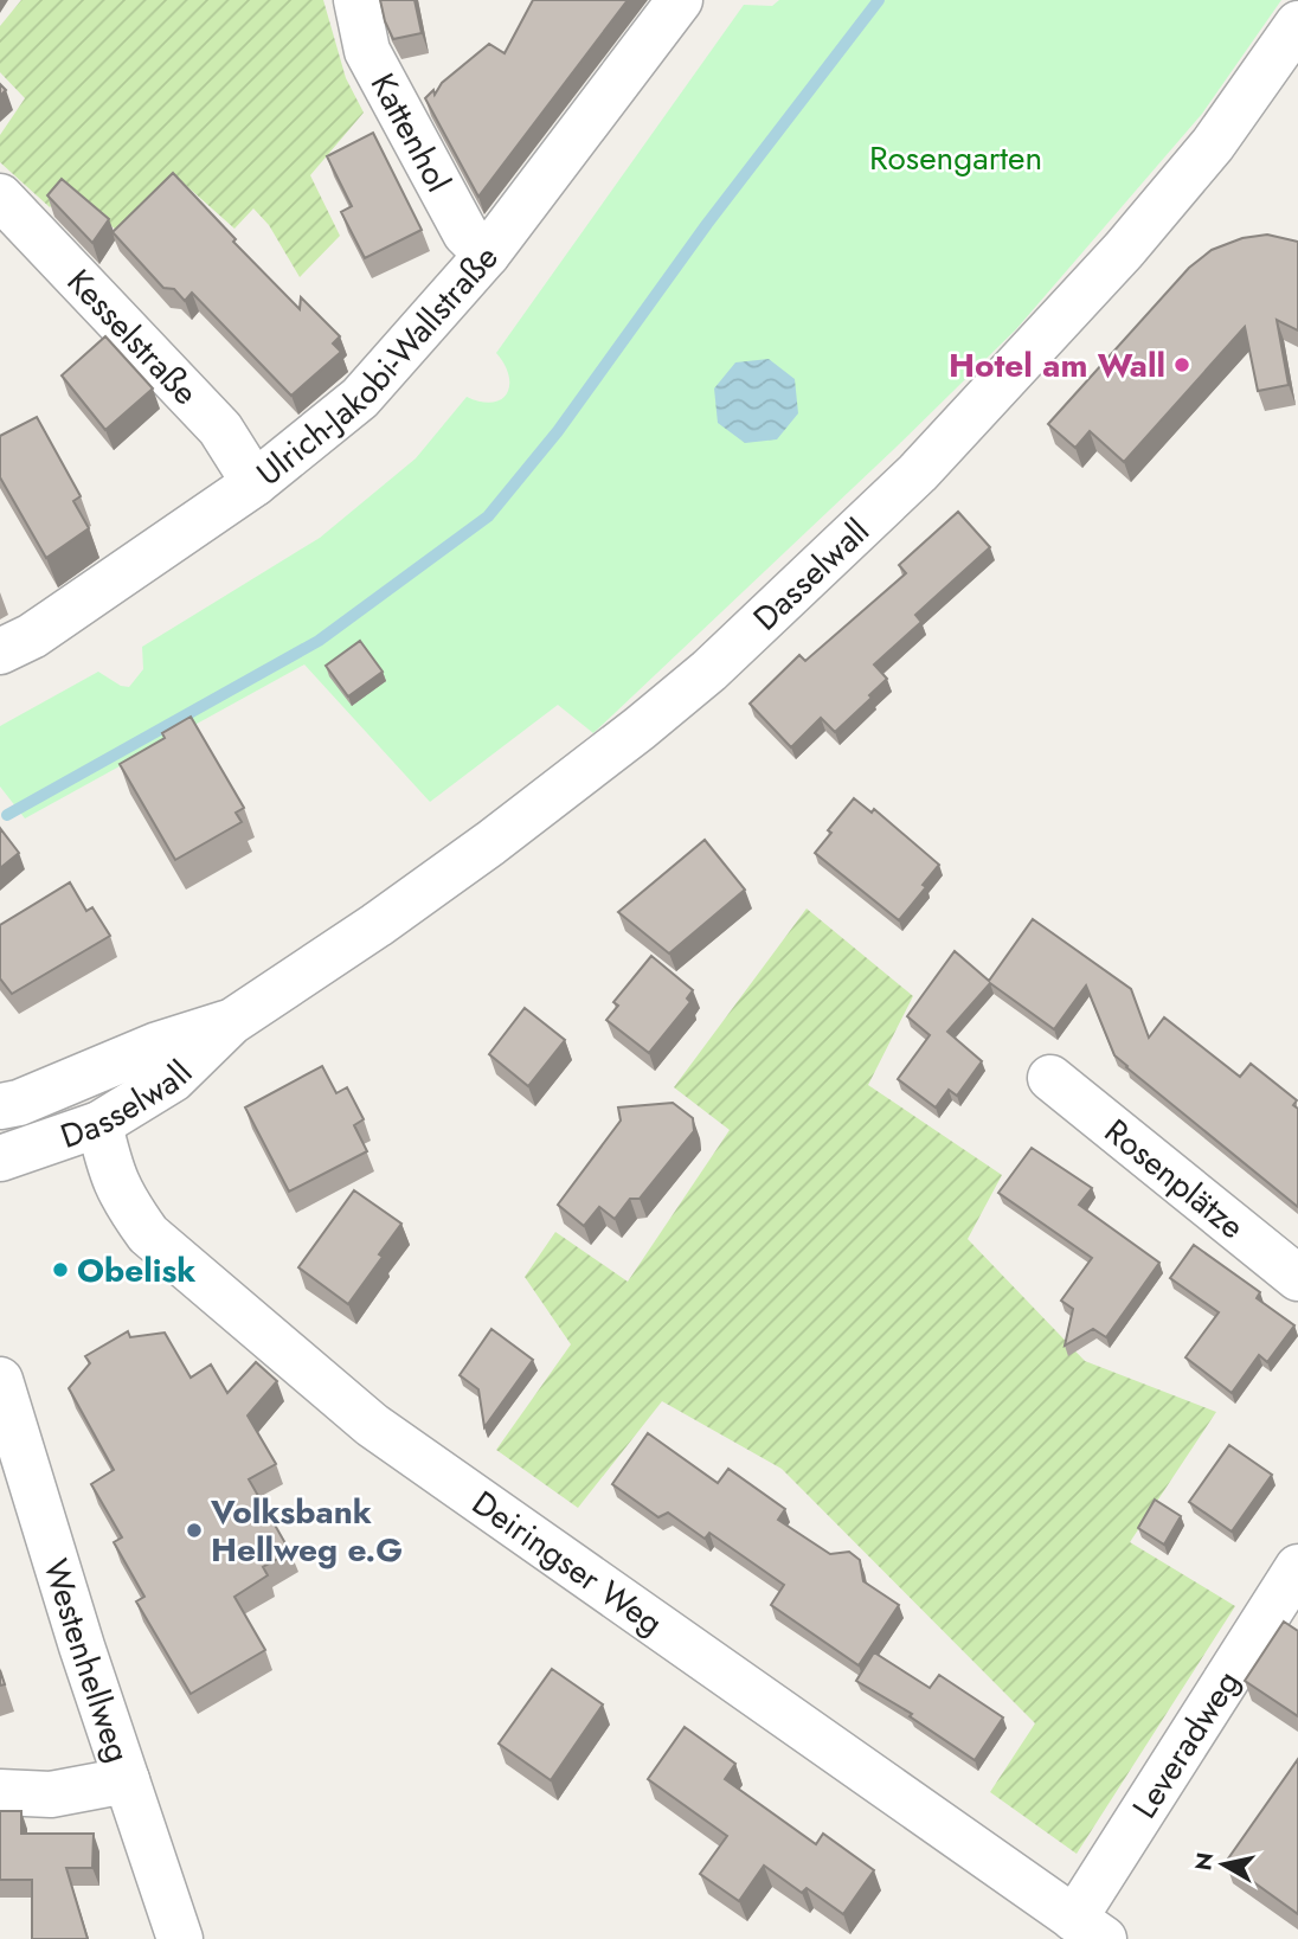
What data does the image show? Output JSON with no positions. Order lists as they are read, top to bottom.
{
  "streets": {
    "street": [
      "Kattenhol",
      "Kesselstraße",
      "Ulrich-Jakobi-Wallstraße",
      "Dasselwall",
      "Rosenplätze",
      "Deiringser Weg",
      "Westenhellweg",
      "Leveradweg"
    ]
  },
  "crossings": [
    ["Kattenhol", "Ulrich-Jakobi-Wallstraße"],
    ["Kesselstraße", "Ulrich-Jakobi-Wallstraße"],
    ["Dasselwall", "Deiringser Weg"],
    ["Deiringser Weg", "Leveradweg"]
  ],
  "parks": ["Rosengarten"],
  "places": ["Hotel am Wall", "Obelisk", "Volksbank Hellweg e.G"],
  "north": "left"
}
